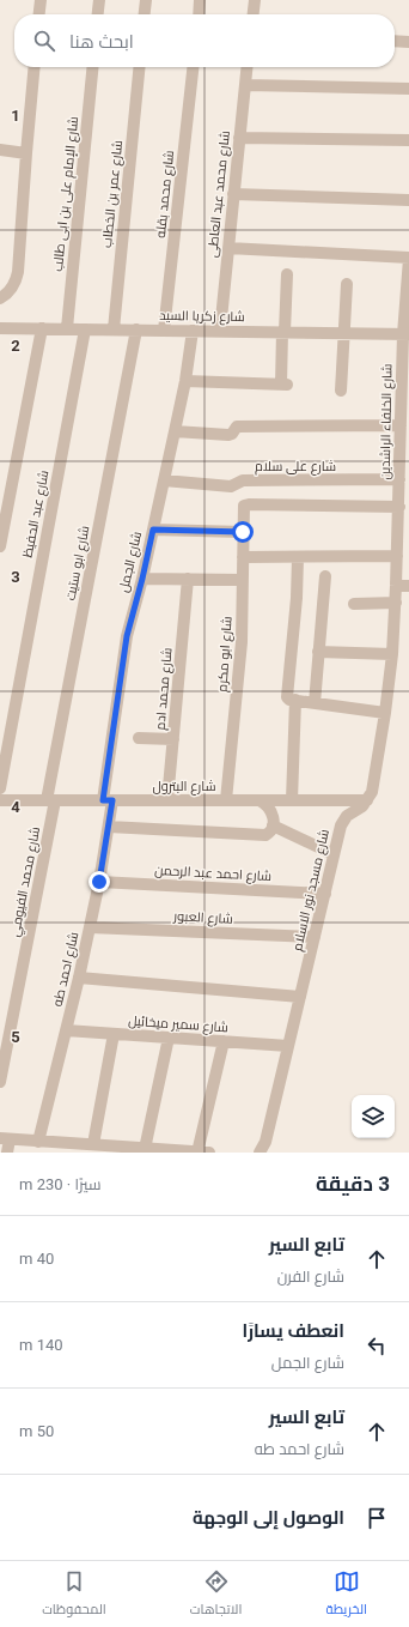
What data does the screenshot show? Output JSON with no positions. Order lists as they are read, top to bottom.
{
  "streets": {
    "street": [
      "شارع الإمام على بن ابى طالب",
      "شارع عمر بن الخطاب",
      "شارع محمد بقله",
      "شارع محمد عبد العاطى",
      "شارع زكريا السيد",
      "شارع الخلفاء الراشدين",
      "شارع على سلام",
      "شارع عبد الحفيظ",
      "شارع الجمل",
      "شارع ابو ستيت",
      "شارع ابو مكرم",
      "شارع محمد ادم",
      "شارع البترول",
      "شارع احمد عبد الرحمن",
      "شارع محمد الفيومي",
      "شارع مسجد نور الاسلام",
      "شارع العبور",
      "شارع احمد طه",
      "شارع سمير ميخائيل"
    ]
  },
  "crossings": [
    ["شارع الإمام على بن ابى طالب", "شارع زكريا السيد"],
    ["شارع عمر بن الخطاب", "شارع زكريا السيد"],
    ["شارع محمد بقله", "شارع زكريا السيد"],
    ["شارع محمد عبد العاطى", "شارع زكريا السيد"],
    ["شارع زكريا السيد", "شارع الخلفاء الراشدين"],
    ["شارع زكريا السيد", "شارع عبد الحفيظ"],
    ["شارع زكريا السيد", "شارع الجمل"],
    ["شارع زكريا السيد", "شارع ابو ستيت"],
    ["شارع الخلفاء الراشدين", "شارع على سلام"],
    ["شارع الخلفاء الراشدين", "شارع ابو مكرم"],
    ["شارع على سلام", "شارع الجمل"],
    ["شارع الجمل", "شارع البترول"],
    ["شارع الجمل", "شارع احمد طه"],
    ["شارع ابو ستيت", "شارع البترول"],
    ["شارع ابو ستيت", "شارع محمد الفيومي"],
    ["شارع ابو مكرم", "شارع البترول"],
    ["شارع محمد ادم", "شارع البترول"],
    ["شارع البترول", "شارع محمد الفيومي"],
    ["شارع البترول", "شارع مسجد نور الاسلام"],
    ["شارع البترول", "شارع احمد طه"],
    ["شارع احمد عبد الرحمن", "شارع مسجد نور الاسلام"],
    ["شارع احمد عبد الرحمن", "شارع احمد طه"],
    ["شارع مسجد نور الاسلام", "شارع العبور"],
    ["شارع مسجد نور الاسلام", "شارع سمير ميخائيل"],
    ["شارع العبور", "شارع احمد طه"],
    ["شارع احمد طه", "شارع سمير ميخائيل"]
  ],
  "page": {
    "search": "ابحث هنا",
    "heading": ["3 دقيقة", "سيرًا · 230 m"],
    "list": [
      ["تابع السير", "شارع الفرن", "40 m"],
      ["انعطف يسارًا", "شارع الجمل", "140 m"],
      ["تابع السير", "شارع احمد طه", "50 m"],
      "الوصول إلى الوجهة"
    ],
    "nav": ["الخريطة", "الاتجاهات", "المحفوظات"]
  },
  "grid": {
    "rows": [
      "1",
      "2",
      "3",
      "4",
      "5"
    ]
  }
}
